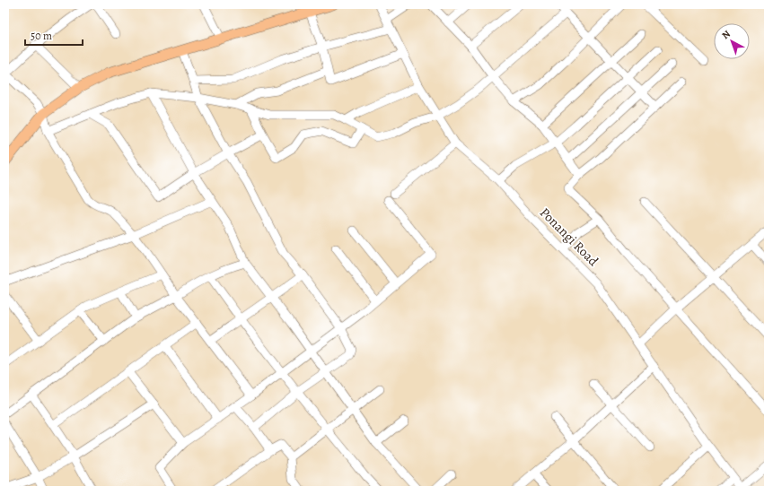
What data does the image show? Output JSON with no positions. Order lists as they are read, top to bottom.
{
  "streets": {
    "street": ["Ponangi Road"]
  },
  "scale_bar": "50 m",
  "north": "top left"
}
